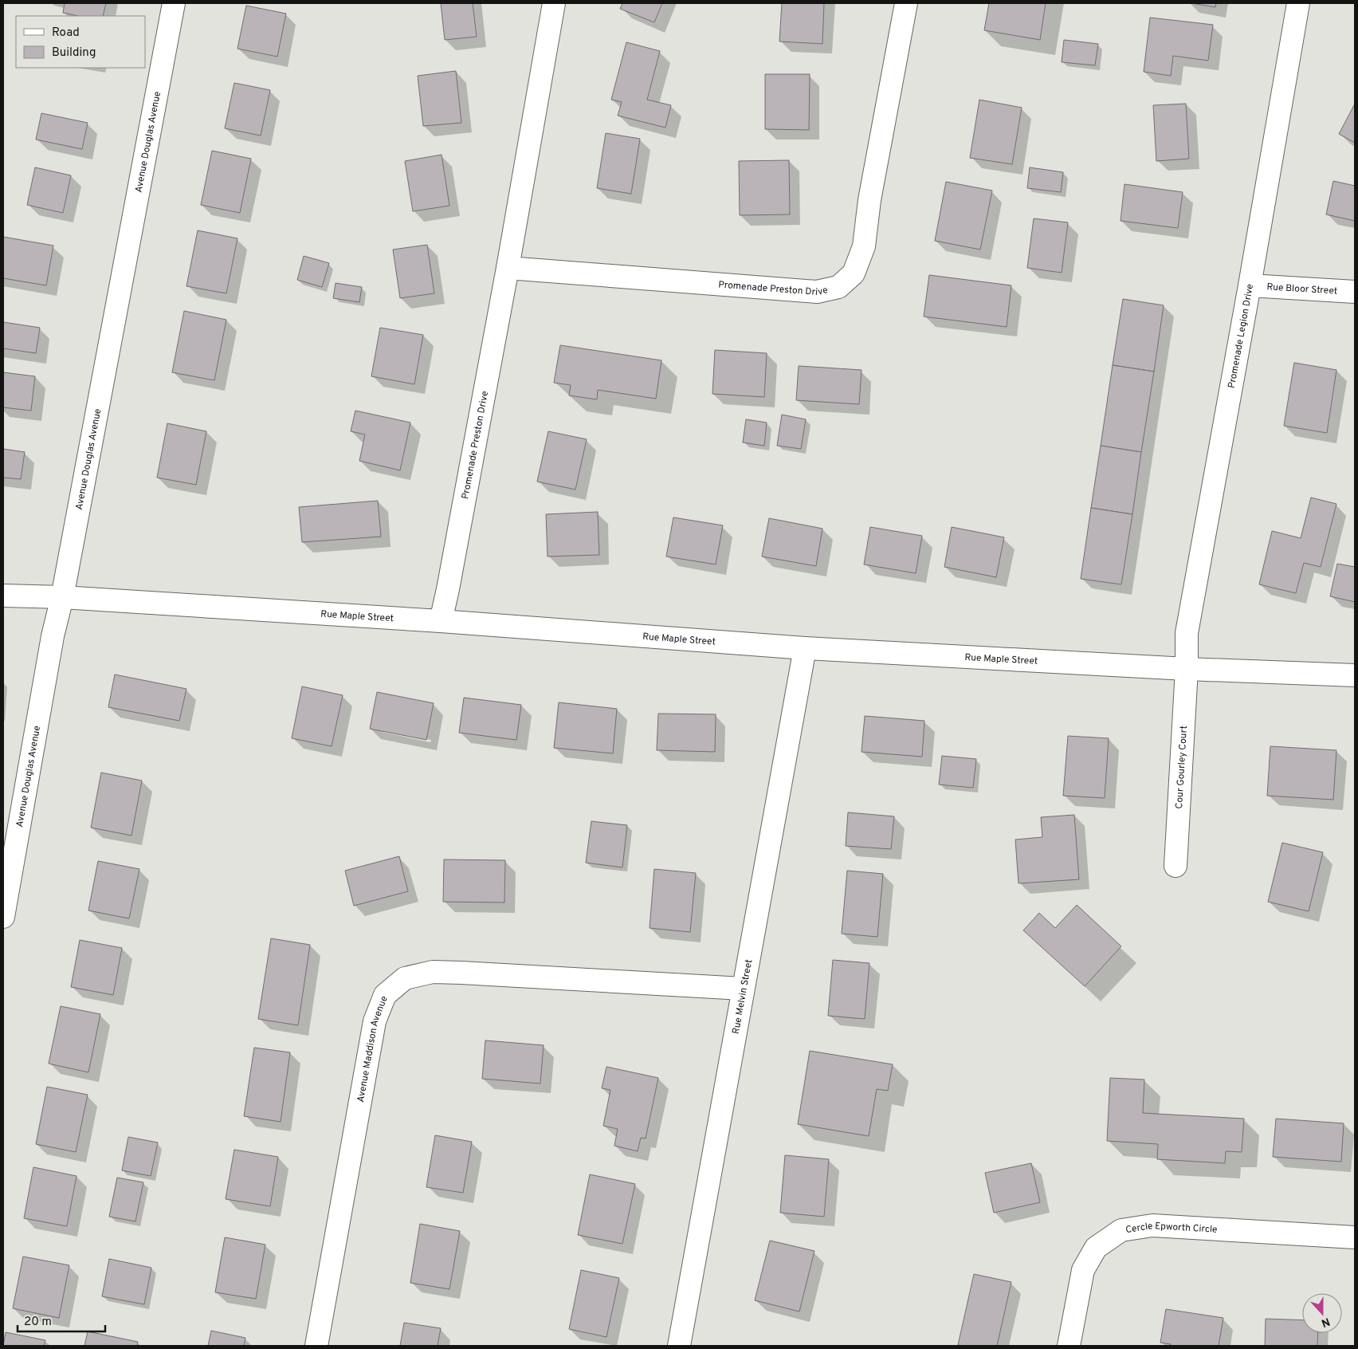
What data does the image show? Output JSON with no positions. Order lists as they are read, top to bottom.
{
  "streets": {
    "street": [
      "Avenue Douglas Avenue",
      "Promenade Preston Drive",
      "Rue Bloor Street",
      "Promenade Legion Drive",
      "Rue Maple Street",
      "Cour Gourley Court",
      "Rue Melvin Street",
      "Avenue Maddison Avenue",
      "Cercle Epworth Circle"
    ]
  },
  "crossings": [
    ["Avenue Douglas Avenue", "Rue Maple Street"],
    ["Promenade Preston Drive", "Rue Maple Street"],
    ["Rue Bloor Street", "Promenade Legion Drive"],
    ["Promenade Legion Drive", "Rue Maple Street"],
    ["Promenade Legion Drive", "Cour Gourley Court"],
    ["Rue Maple Street", "Cour Gourley Court"],
    ["Rue Maple Street", "Rue Melvin Street"],
    ["Rue Melvin Street", "Avenue Maddison Avenue"]
  ],
  "legend": ["Road", "Building"],
  "scale_bar": "20 m",
  "north": "bottom"
}
